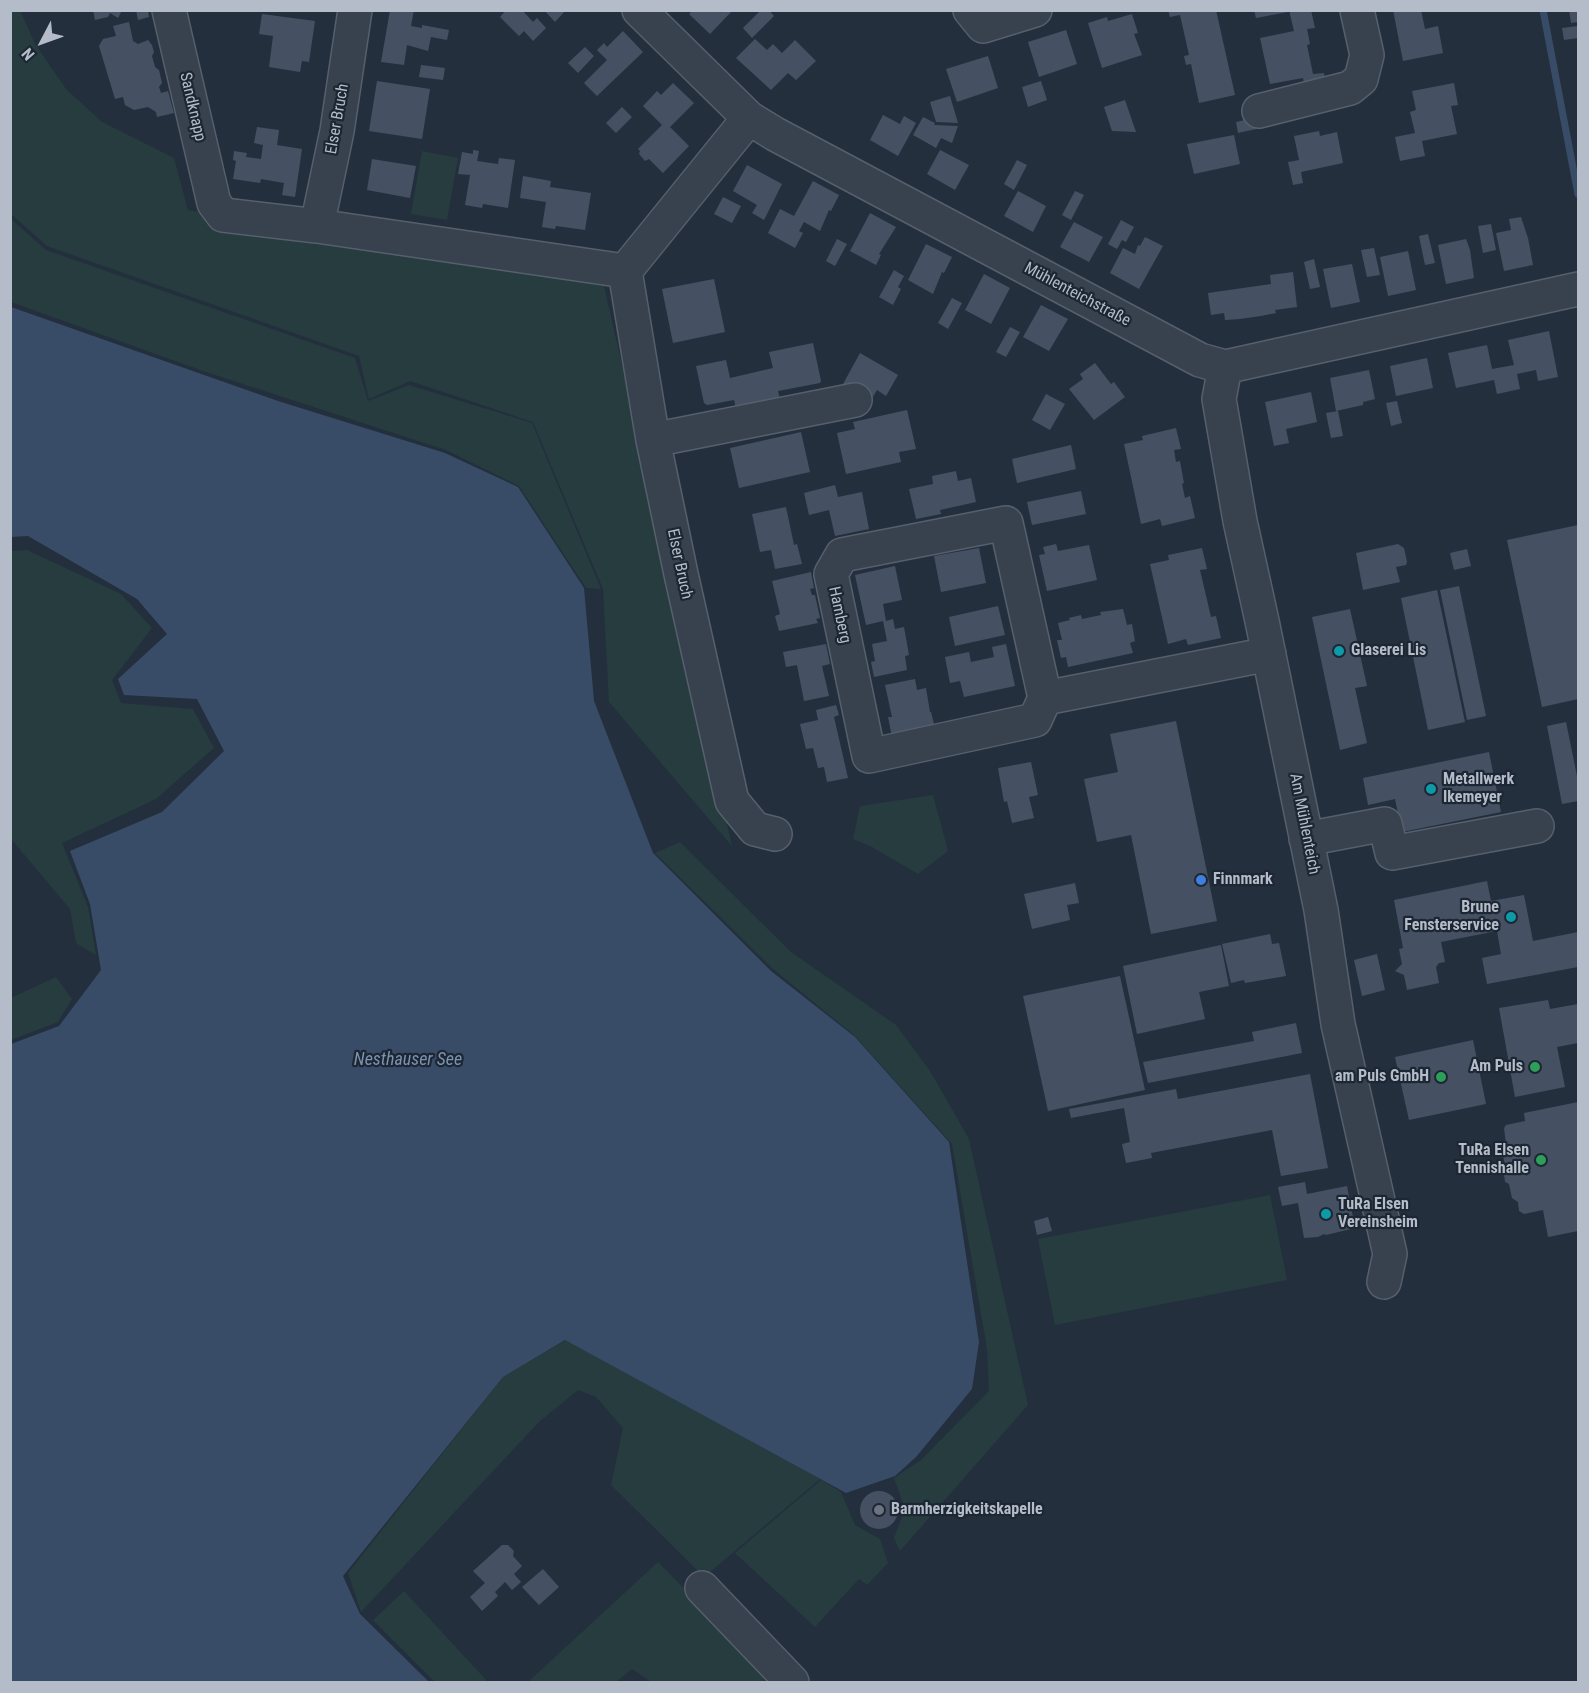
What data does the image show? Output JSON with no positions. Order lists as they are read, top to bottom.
{
  "streets": {
    "street": [
      "Sandknapp",
      "Elser Bruch",
      "Mühlenteichstraße",
      "Hamberg",
      "Am Mühlenteich"
    ]
  },
  "crossings": [
    ["Sandknapp", "Elser Bruch"],
    ["Mühlenteichstraße", "Am Mühlenteich"]
  ],
  "water": ["Nesthauser See"],
  "places": [
    "Glaserei Lis",
    "Metallwerk Ikemeyer",
    "Finnmark",
    "Brune Fensterservice",
    "Am Puls",
    "am Puls GmbH",
    "TuRa Elsen Tennishalle",
    "TuRa Elsen Vereinsheim",
    "Barmherzigkeitskapelle"
  ],
  "north": "bottom left"
}
